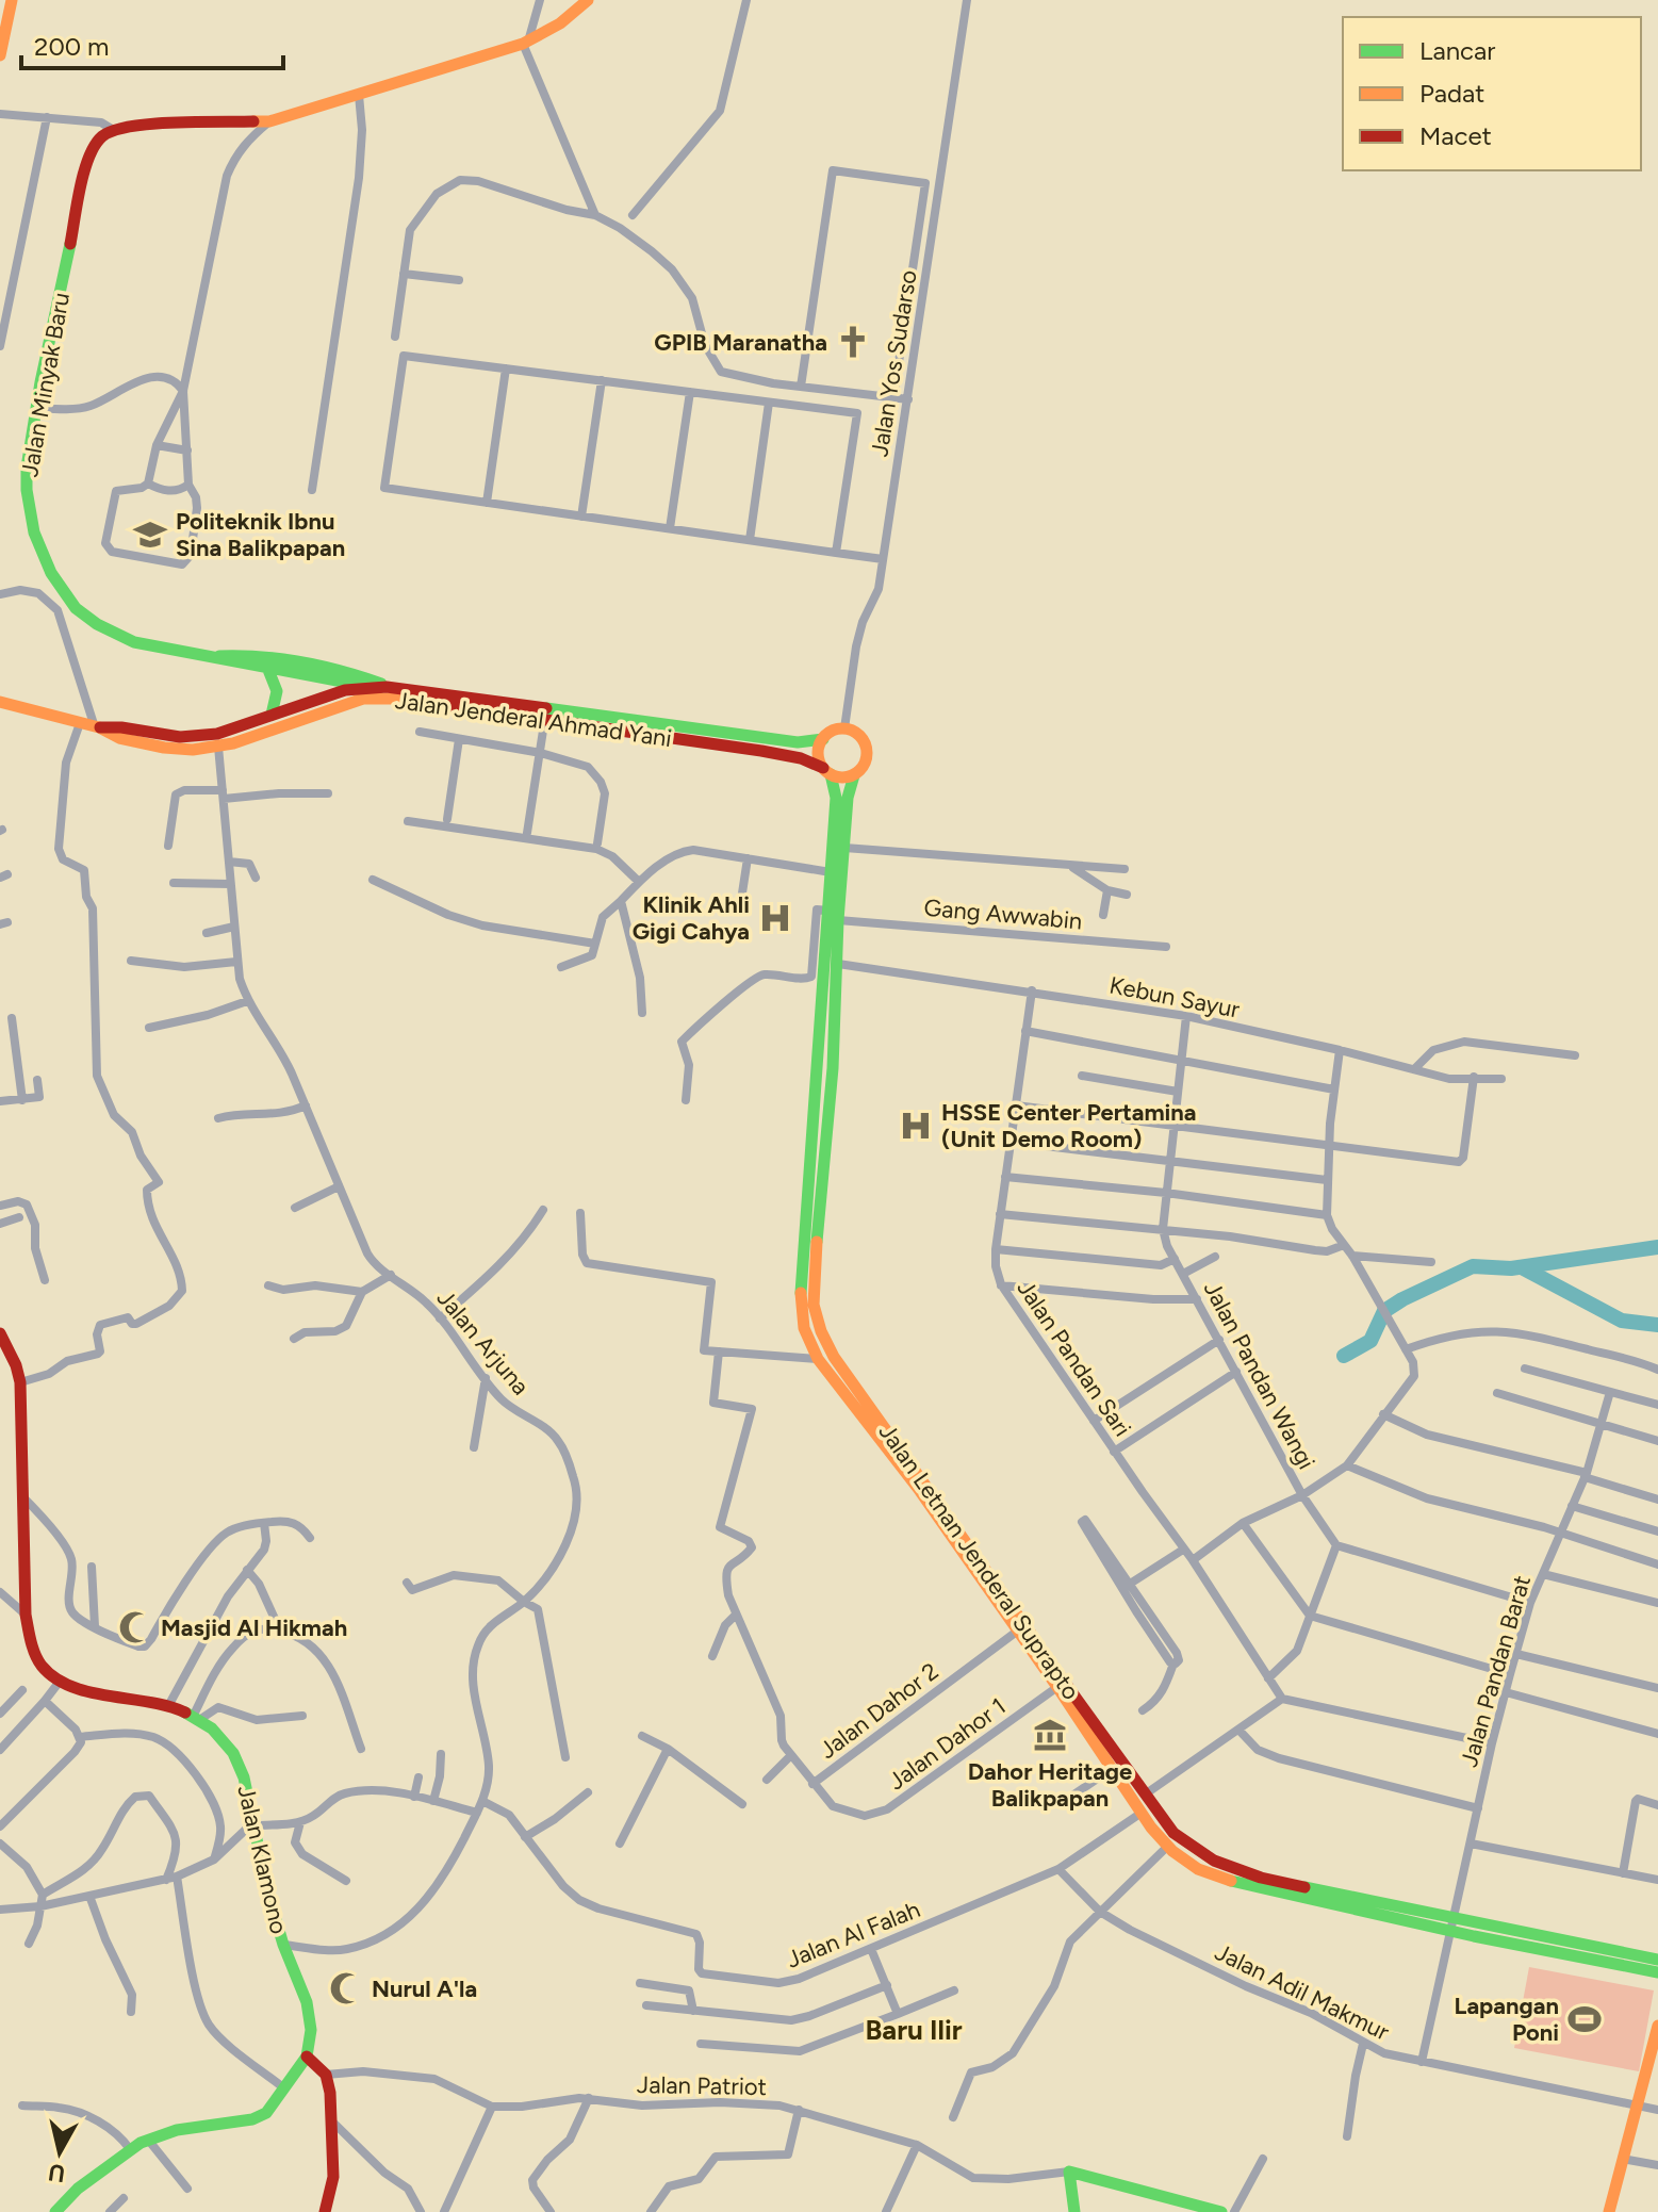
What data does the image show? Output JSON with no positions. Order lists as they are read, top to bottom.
{
  "streets": {
    "main road": [
      "Jalan Minyak Baru",
      "Jalan Jenderal Ahmad Yani",
      "Jalan Letnan Jenderal Suprapto",
      "Jalan Klamono"
    ],
    "street": [
      "Jalan Yos Sudarso",
      "Gang Awwabin",
      "Kebun Sayur",
      "Jalan Arjuna",
      "Jalan Pandan Sari",
      "Jalan Pandan Wangi",
      "Jalan Pandan Barat",
      "Jalan Dahor 2",
      "Jalan Dahor 1",
      "Jalan Al Falah",
      "Jalan Adil Makmur",
      "Jalan Patriot"
    ]
  },
  "crossings": [
    ["Jalan Yos Sudarso", "Jalan Jenderal Ahmad Yani"],
    ["Jalan Yos Sudarso", "Jalan Letnan Jenderal Suprapto"],
    ["Jalan Minyak Baru", "Jalan Jenderal Ahmad Yani"],
    ["Jalan Jenderal Ahmad Yani", "Jalan Arjuna"],
    ["Jalan Jenderal Ahmad Yani", "Jalan Letnan Jenderal Suprapto"],
    ["Gang Awwabin", "Jalan Letnan Jenderal Suprapto"],
    ["Kebun Sayur", "Jalan Pandan Sari"],
    ["Kebun Sayur", "Jalan Pandan Wangi"],
    ["Kebun Sayur", "Jalan Letnan Jenderal Suprapto"],
    ["Jalan Arjuna", "Jalan Klamono"],
    ["Jalan Arjuna", "Jalan Al Falah"],
    ["Jalan Letnan Jenderal Suprapto", "Jalan Pandan Barat"],
    ["Jalan Letnan Jenderal Suprapto", "Jalan Dahor 2"],
    ["Jalan Letnan Jenderal Suprapto", "Jalan Dahor 1"],
    ["Jalan Letnan Jenderal Suprapto", "Jalan Al Falah"],
    ["Jalan Pandan Barat", "Jalan Adil Makmur"],
    ["Jalan Dahor 2", "Jalan Dahor 1"],
    ["Jalan Al Falah", "Jalan Adil Makmur"]
  ],
  "districts": ["Baru Ilir"],
  "places": {
    "church": ["GPIB Maranatha"],
    "school or university": ["Politeknik Ibnu Sina Balikpapan"],
    "hospital": ["Klinik Ahli Gigi Cahya", "HSSE Center Pertamina (Unit Demo Room)"],
    "mosque": ["Masjid Al Hikmah", "Nurul A'la"],
    "museum": ["Dahor Heritage Balikpapan"],
    "sports": ["Lapangan Poni"]
  },
  "legend": ["Lancar", "Padat", "Macet"],
  "scale_bar": "200 m",
  "north": "bottom"
}
